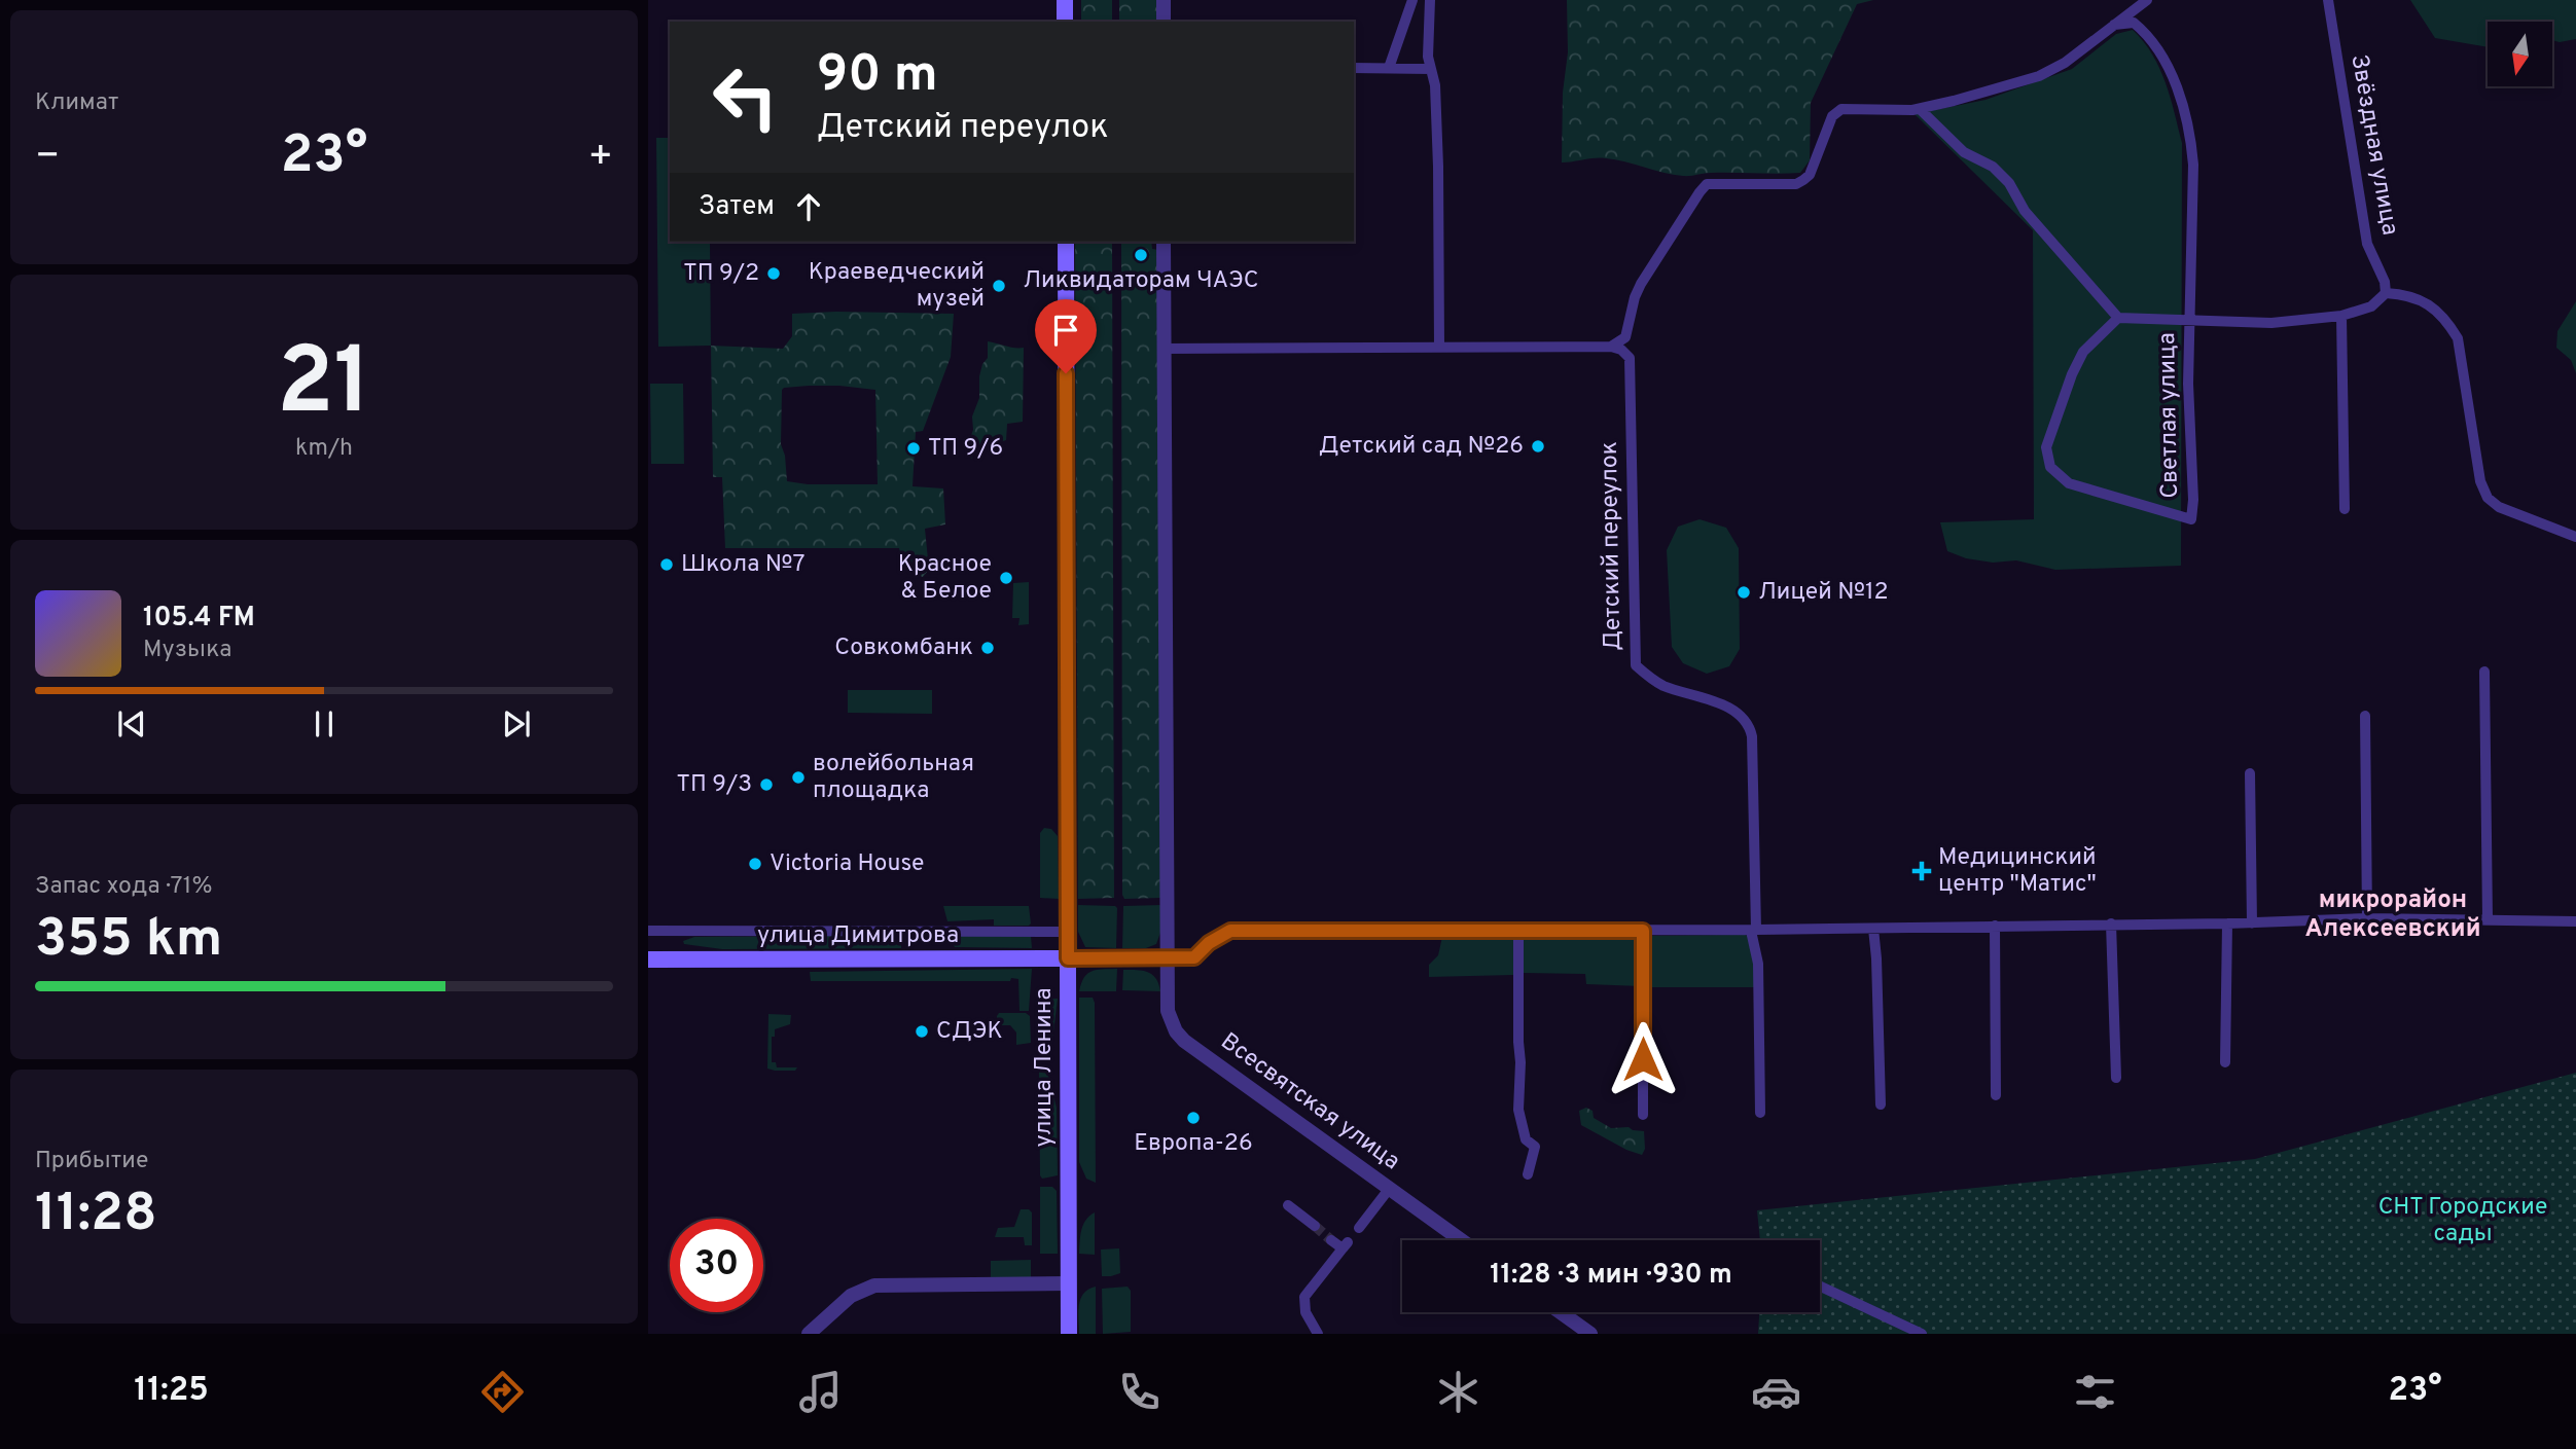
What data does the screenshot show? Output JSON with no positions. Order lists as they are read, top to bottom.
{
  "streets": {
    "main road": ["улица Димитрова", "улица Ленина"],
    "street": [
      "Звёздная улица",
      "Светлая улица",
      "Детский переулок",
      "Всесвятская улица"
    ]
  },
  "crossings": [
    ["улица Димитрова", "улица Ленина"]
  ],
  "districts": ["микрорайон Алексеевский"],
  "parks": ["СНТ Городские сады"],
  "places": {
    "other": [
      "Ликвидаторам ЧАЭС",
      "ТП 9/2",
      "Краеведческий музей",
      "Детский сад №26",
      "ТП 9/6",
      "Школа №7",
      "Красное & Белое",
      "Лицей №12",
      "Совкомбанк",
      "волейбольная площадка",
      "ТП 9/3",
      "Victoria House",
      "СДЭК",
      "Европа-26"
    ],
    "health": ["Медицинский центр \"Матис\""]
  },
  "north": "bottom",
  "page": {
    "tile": [
      "Климат",
      ["21", "km/h"],
      ["Запас хода · 71%", "355 km"],
      ["Прибытие", "11:28"]
    ],
    "turn": ["90 m", "Детский переулок"],
    "heat": ["−", "23°", "+"],
    "then": "Затем",
    "song": ["105.4 FM", "Музыка"],
    "limit": "30",
    "trip": "11:28 · 3 мин · 930 m",
    "tabs": ["11:25", "23°"]
  }
}
